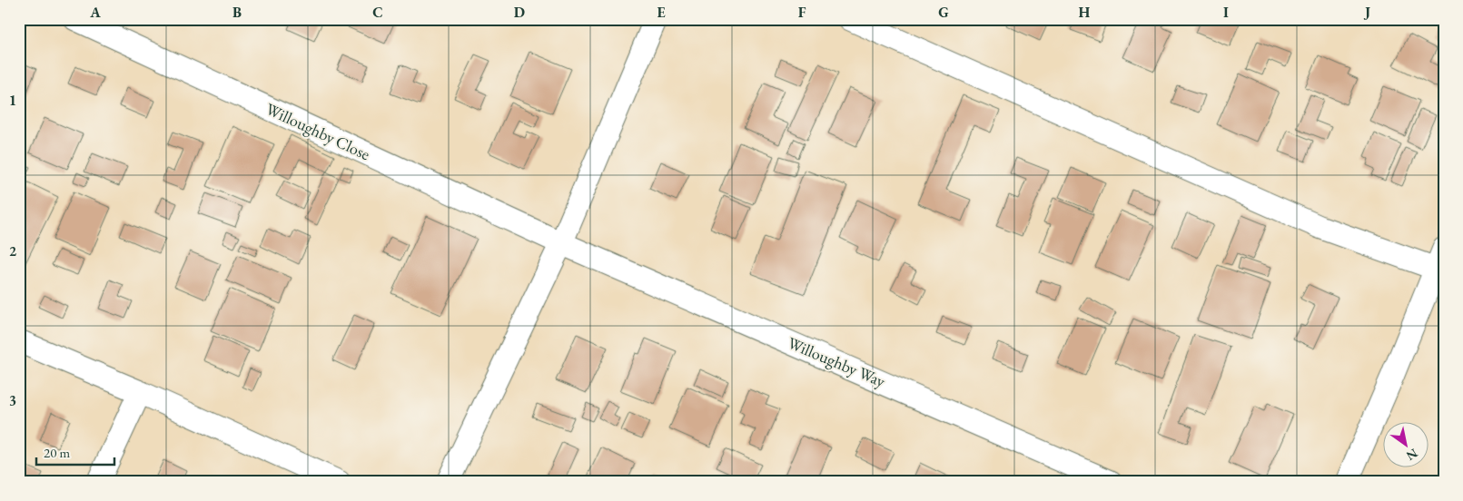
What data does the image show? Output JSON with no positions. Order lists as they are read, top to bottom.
{
  "streets": {
    "street": ["Willoughby Close", "Willoughby Way"]
  },
  "crossings": [
    ["Willoughby Close", "Willoughby Way"]
  ],
  "scale_bar": "20 m",
  "north": "bottom right",
  "grid": {
    "columns": [
      "A",
      "B",
      "C",
      "D",
      "E",
      "F",
      "G",
      "H",
      "I",
      "J"
    ],
    "rows": ["1", "2", "3"]
  }
}
